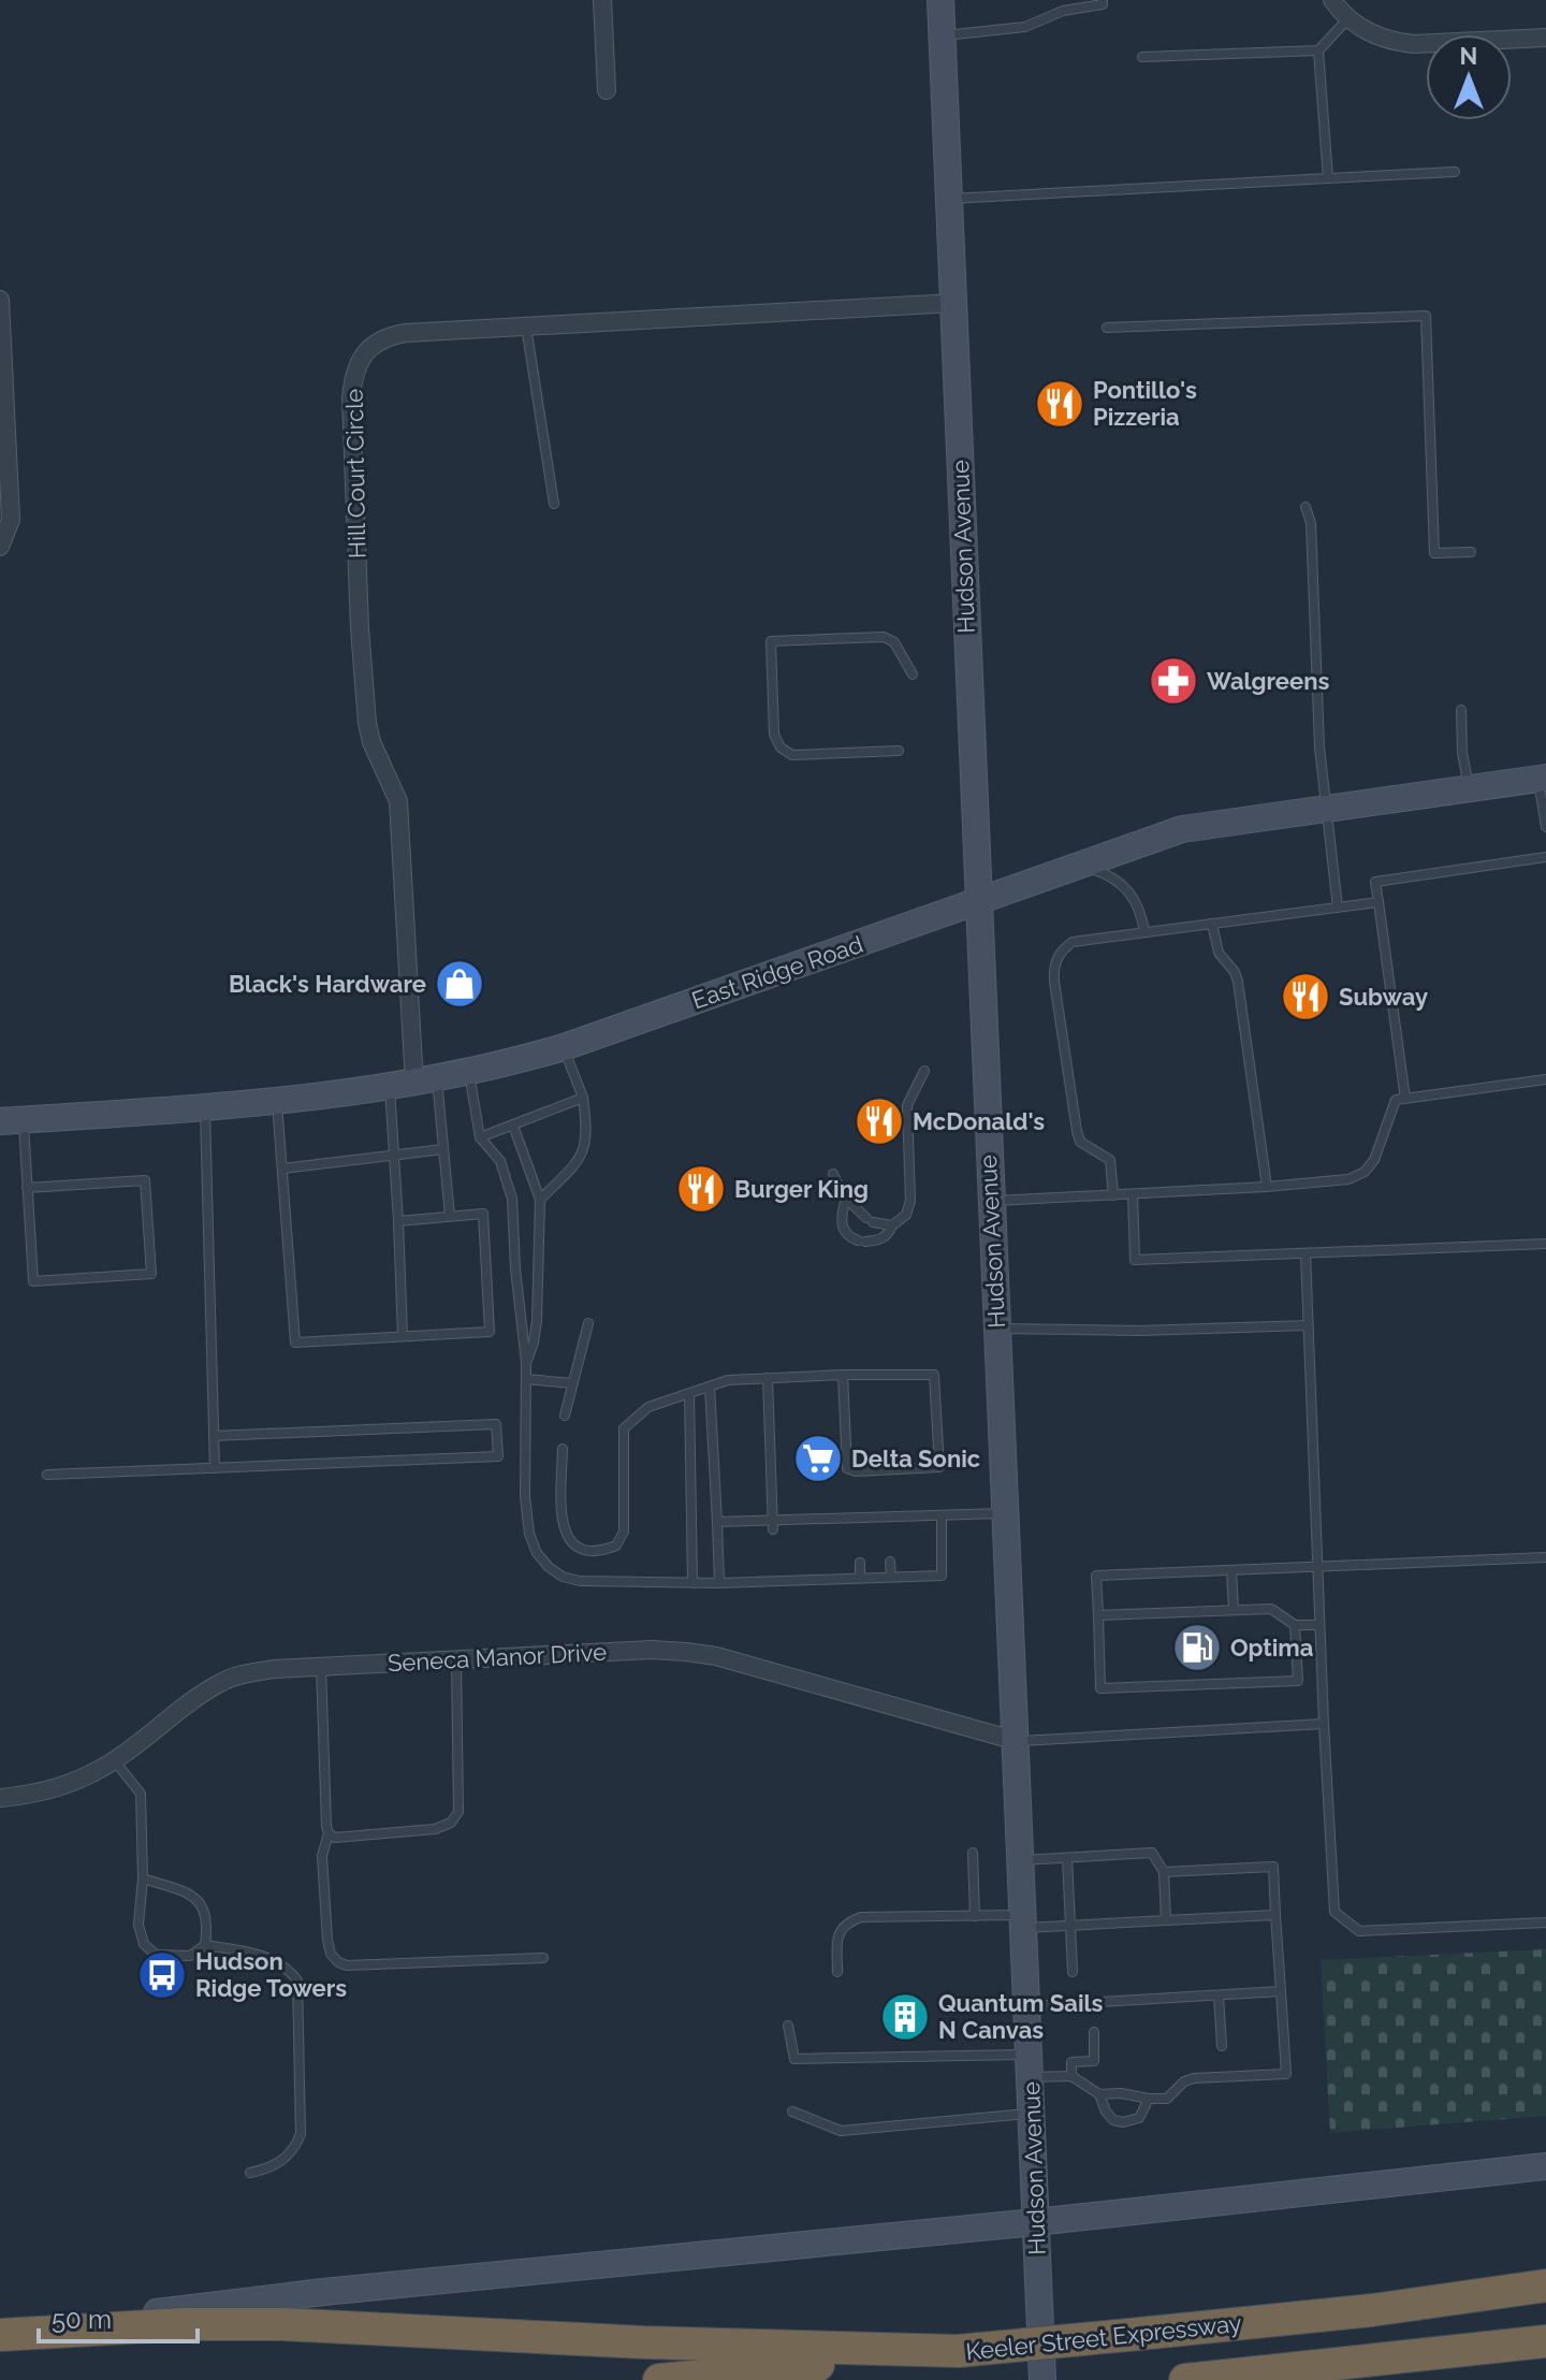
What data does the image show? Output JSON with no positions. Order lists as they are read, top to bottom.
{
  "streets": {
    "highway": ["Keeler Street Expressway"],
    "main road": ["Hudson Avenue", "East Ridge Road"],
    "street": ["Hill Court Circle", "Seneca Manor Drive"]
  },
  "crossings": [
    ["Hill Court Circle", "Hudson Avenue"],
    ["Hill Court Circle", "East Ridge Road"],
    ["Hudson Avenue", "East Ridge Road"],
    ["Hudson Avenue", "Seneca Manor Drive"]
  ],
  "places": {
    "restaurant": [
      "Pontillo's Pizzeria",
      "Subway",
      "McDonald's",
      "Burger King"
    ],
    "pharmacy": ["Walgreens"],
    "shop": ["Black's Hardware"],
    "supermarket": ["Delta Sonic"],
    "fuel station": ["Optima"],
    "bus stop": ["Hudson Ridge Towers"],
    "building": ["Quantum Sails N Canvas"]
  },
  "scale_bar": "50 m",
  "north": "top"
}
